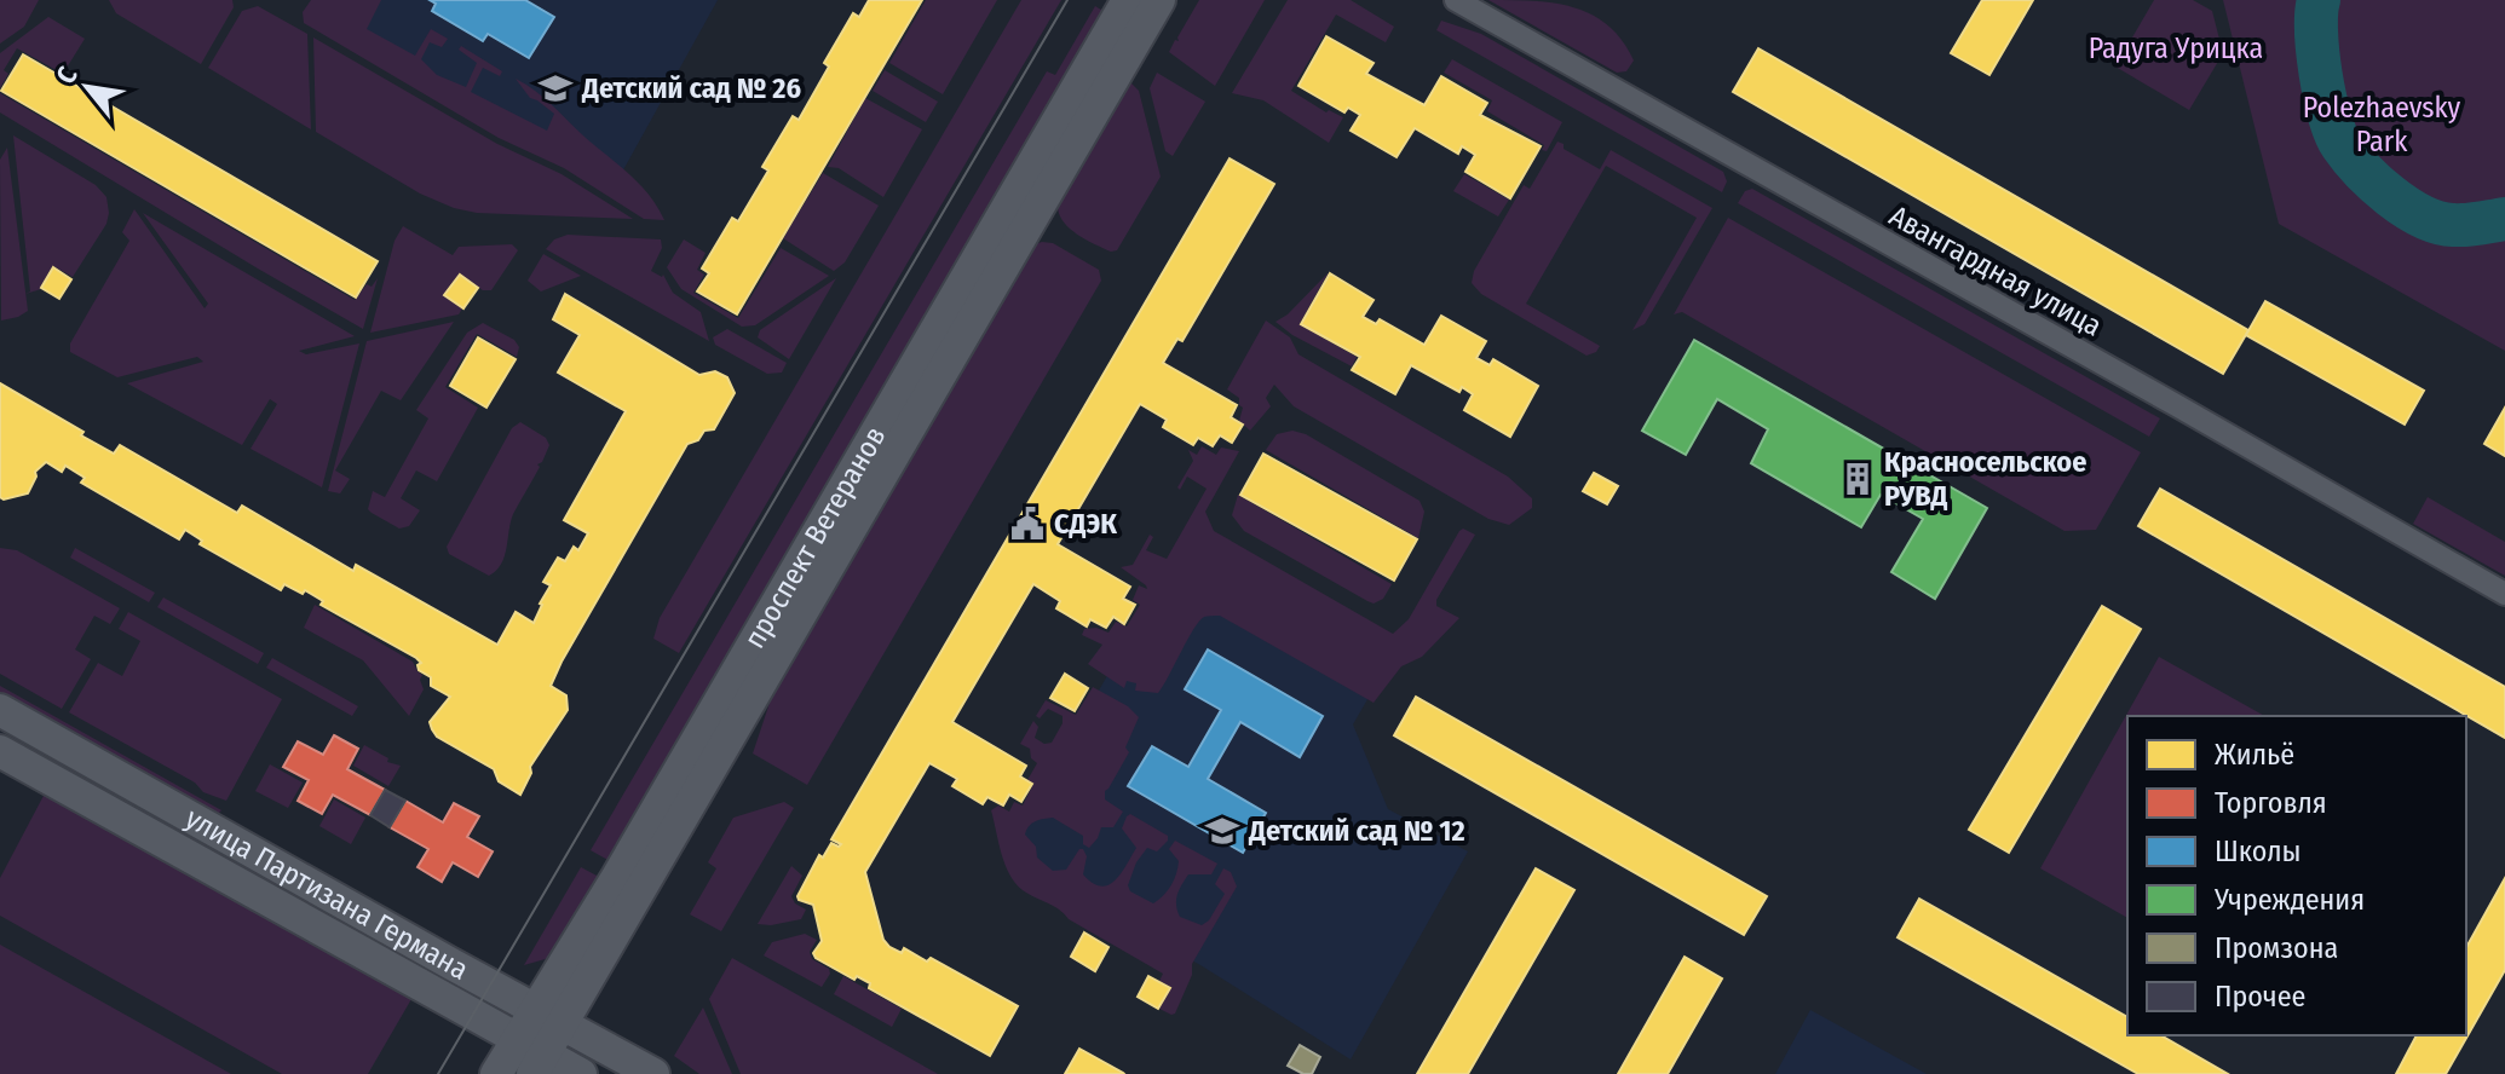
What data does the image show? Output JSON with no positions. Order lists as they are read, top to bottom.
{
  "streets": {
    "main road": ["проспект Ветеранов", "улица Партизана Германа"],
    "street": ["Авангардная улица"]
  },
  "crossings": [
    ["проспект Ветеранов", "улица Партизана Германа"]
  ],
  "parks": ["Радуга Урицка", "Polezhaevsky Park"],
  "places": {
    "school or university": ["Детский сад № 26", "Детский сад № 12"],
    "building": ["Красносельское РУВД"],
    "public building": ["СДЭК"]
  },
  "legend": [
    "Жильё",
    "Торговля",
    "Школы",
    "Учреждения",
    "Промзона",
    "Прочее"
  ],
  "north": "top left"
}
